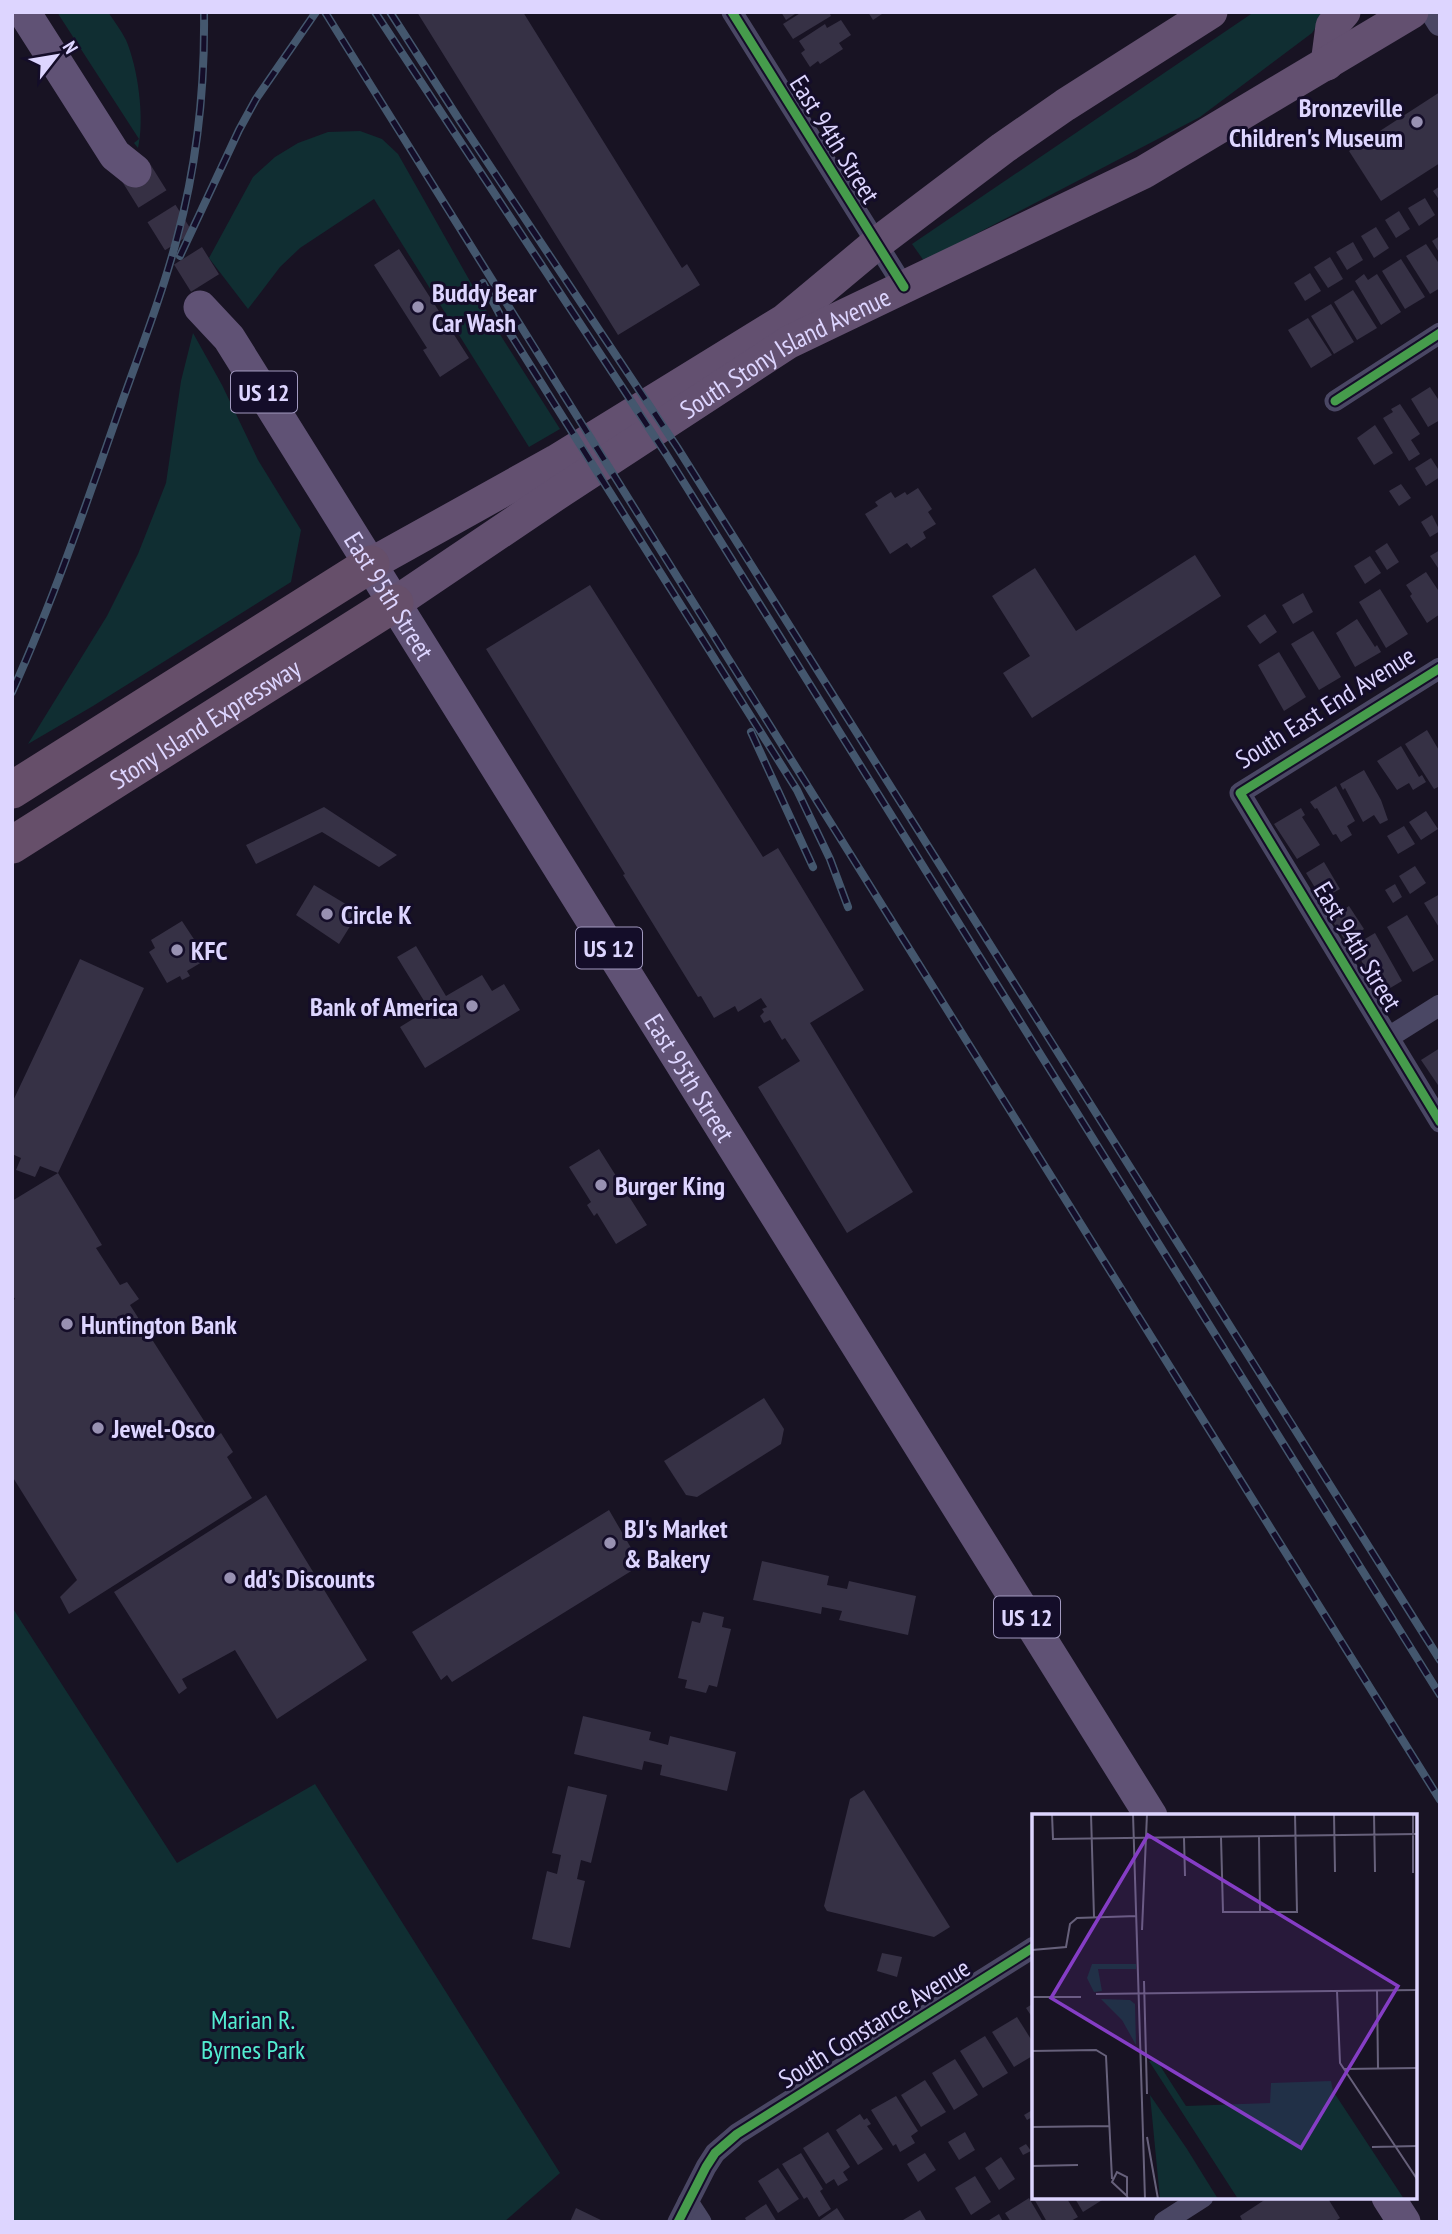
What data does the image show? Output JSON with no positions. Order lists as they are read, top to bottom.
{
  "streets": {
    "highway": ["South Stony Island Avenue", "Stony Island Expressway"],
    "main road": ["US 12", "East 95th Street"],
    "street": ["East 94th Street", "South East End Avenue", "South Constance Avenue"]
  },
  "crossings": [
    ["East 94th Street", "South Stony Island Avenue"],
    ["East 94th Street", "South East End Avenue"],
    ["South Stony Island Avenue", "East 95th Street"],
    ["South Stony Island Avenue", "Stony Island Expressway"],
    ["East 95th Street", "Stony Island Expressway"]
  ],
  "parks": ["Marian R. Byrnes Park"],
  "places": [
    "Bronzeville Children's Museum",
    "Buddy Bear Car Wash",
    "Circle K",
    "KFC",
    "Bank of America",
    "Burger King",
    "Huntington Bank",
    "Jewel-Osco",
    "BJ's Market & Bakery",
    "dd's Discounts"
  ],
  "north": "top right"
}
